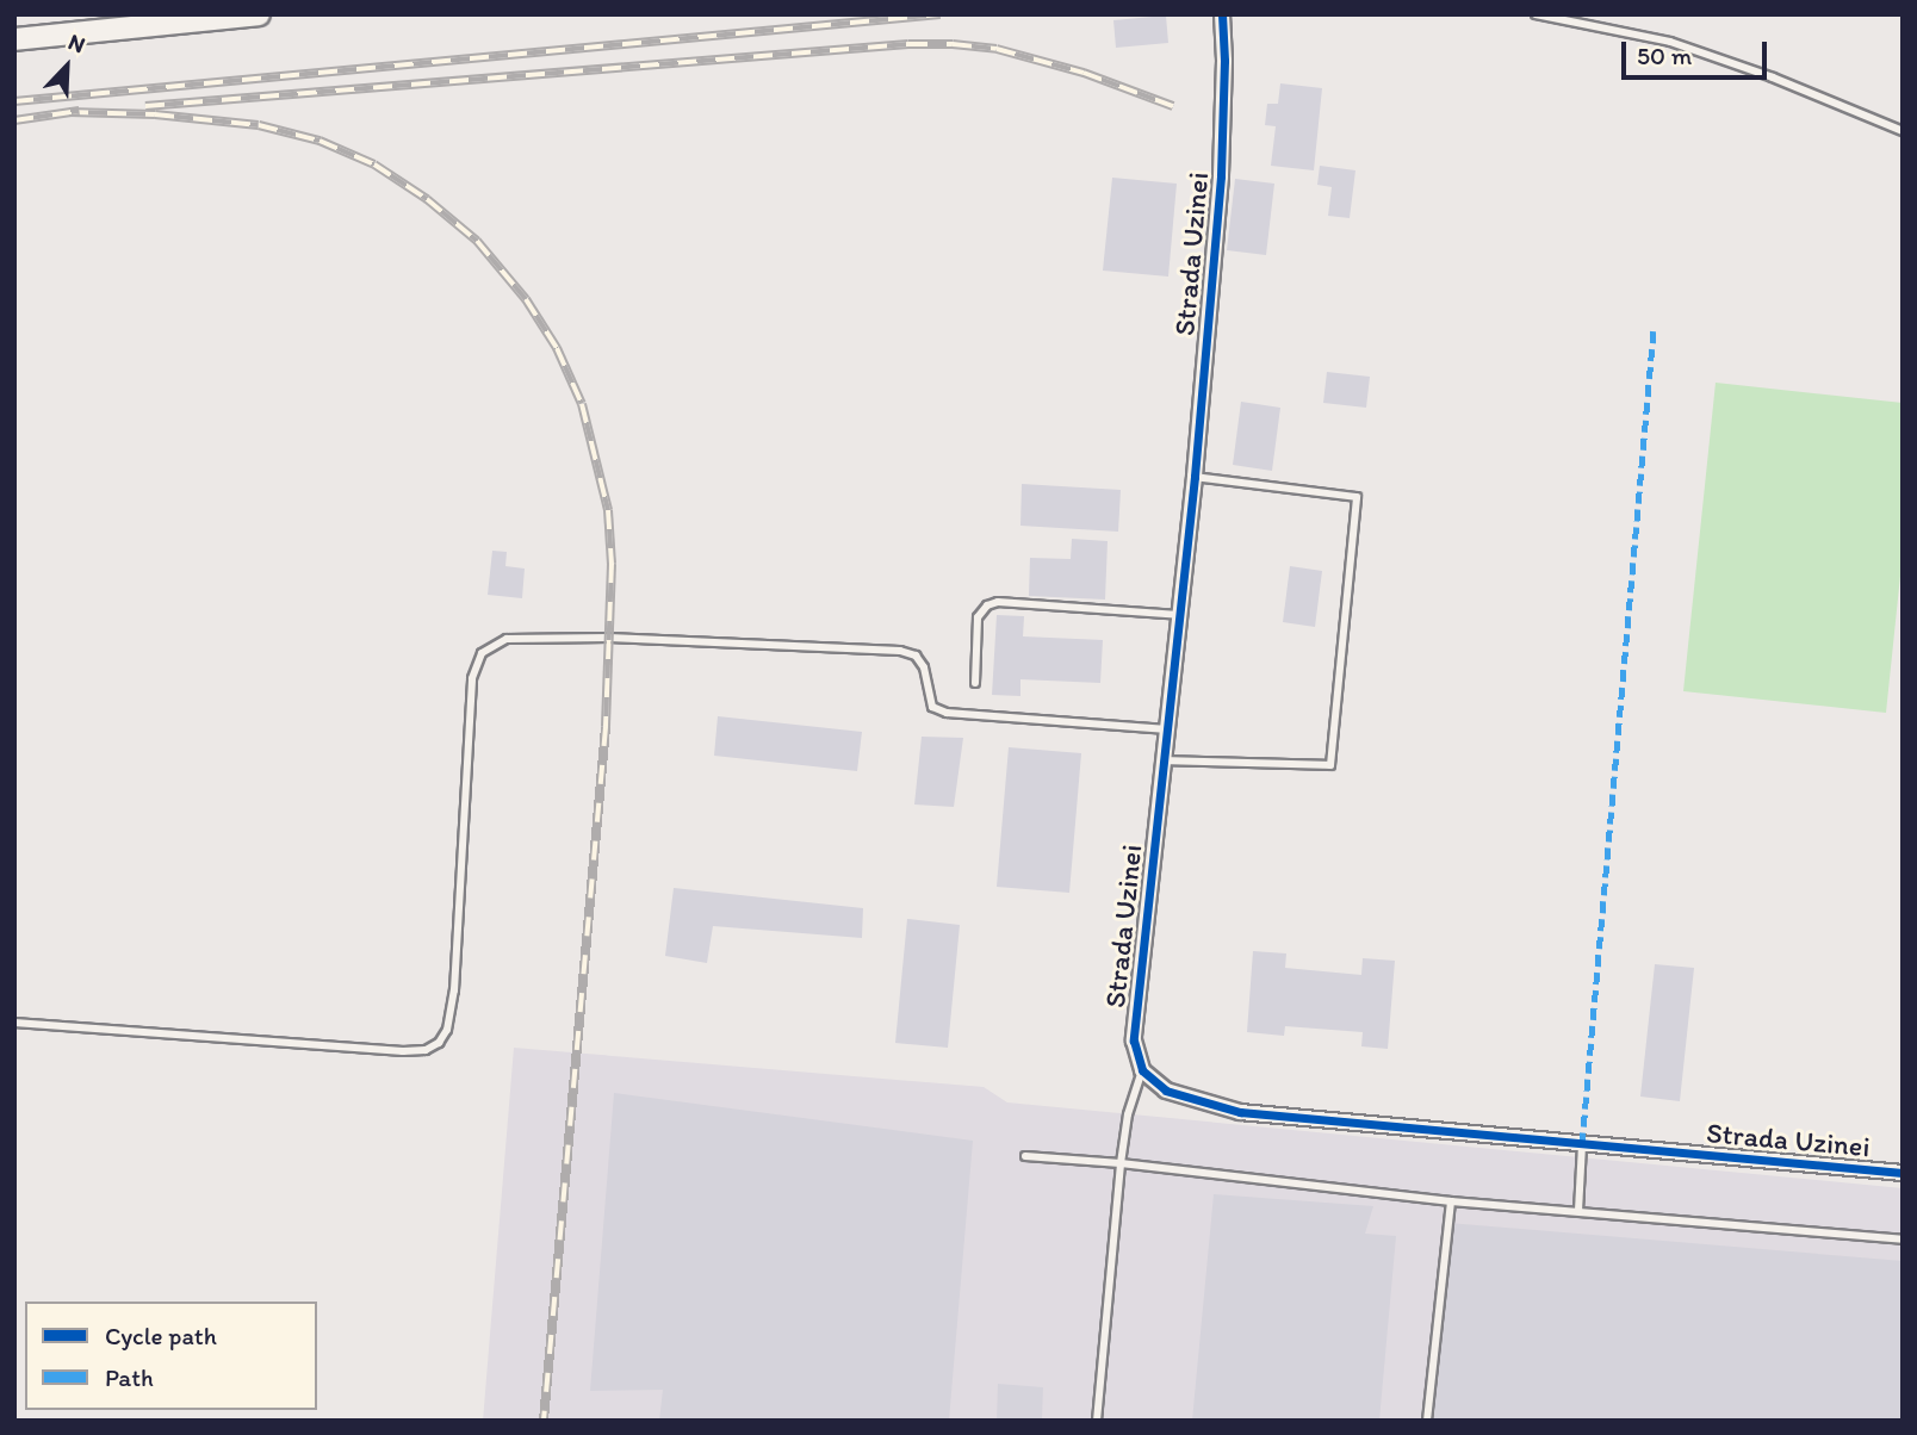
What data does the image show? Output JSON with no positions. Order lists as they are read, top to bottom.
{
  "streets": {
    "street": ["Strada Uzinei"]
  },
  "legend": ["Cycle path", "Path"],
  "scale_bar": "50 m",
  "north": "top right"
}
